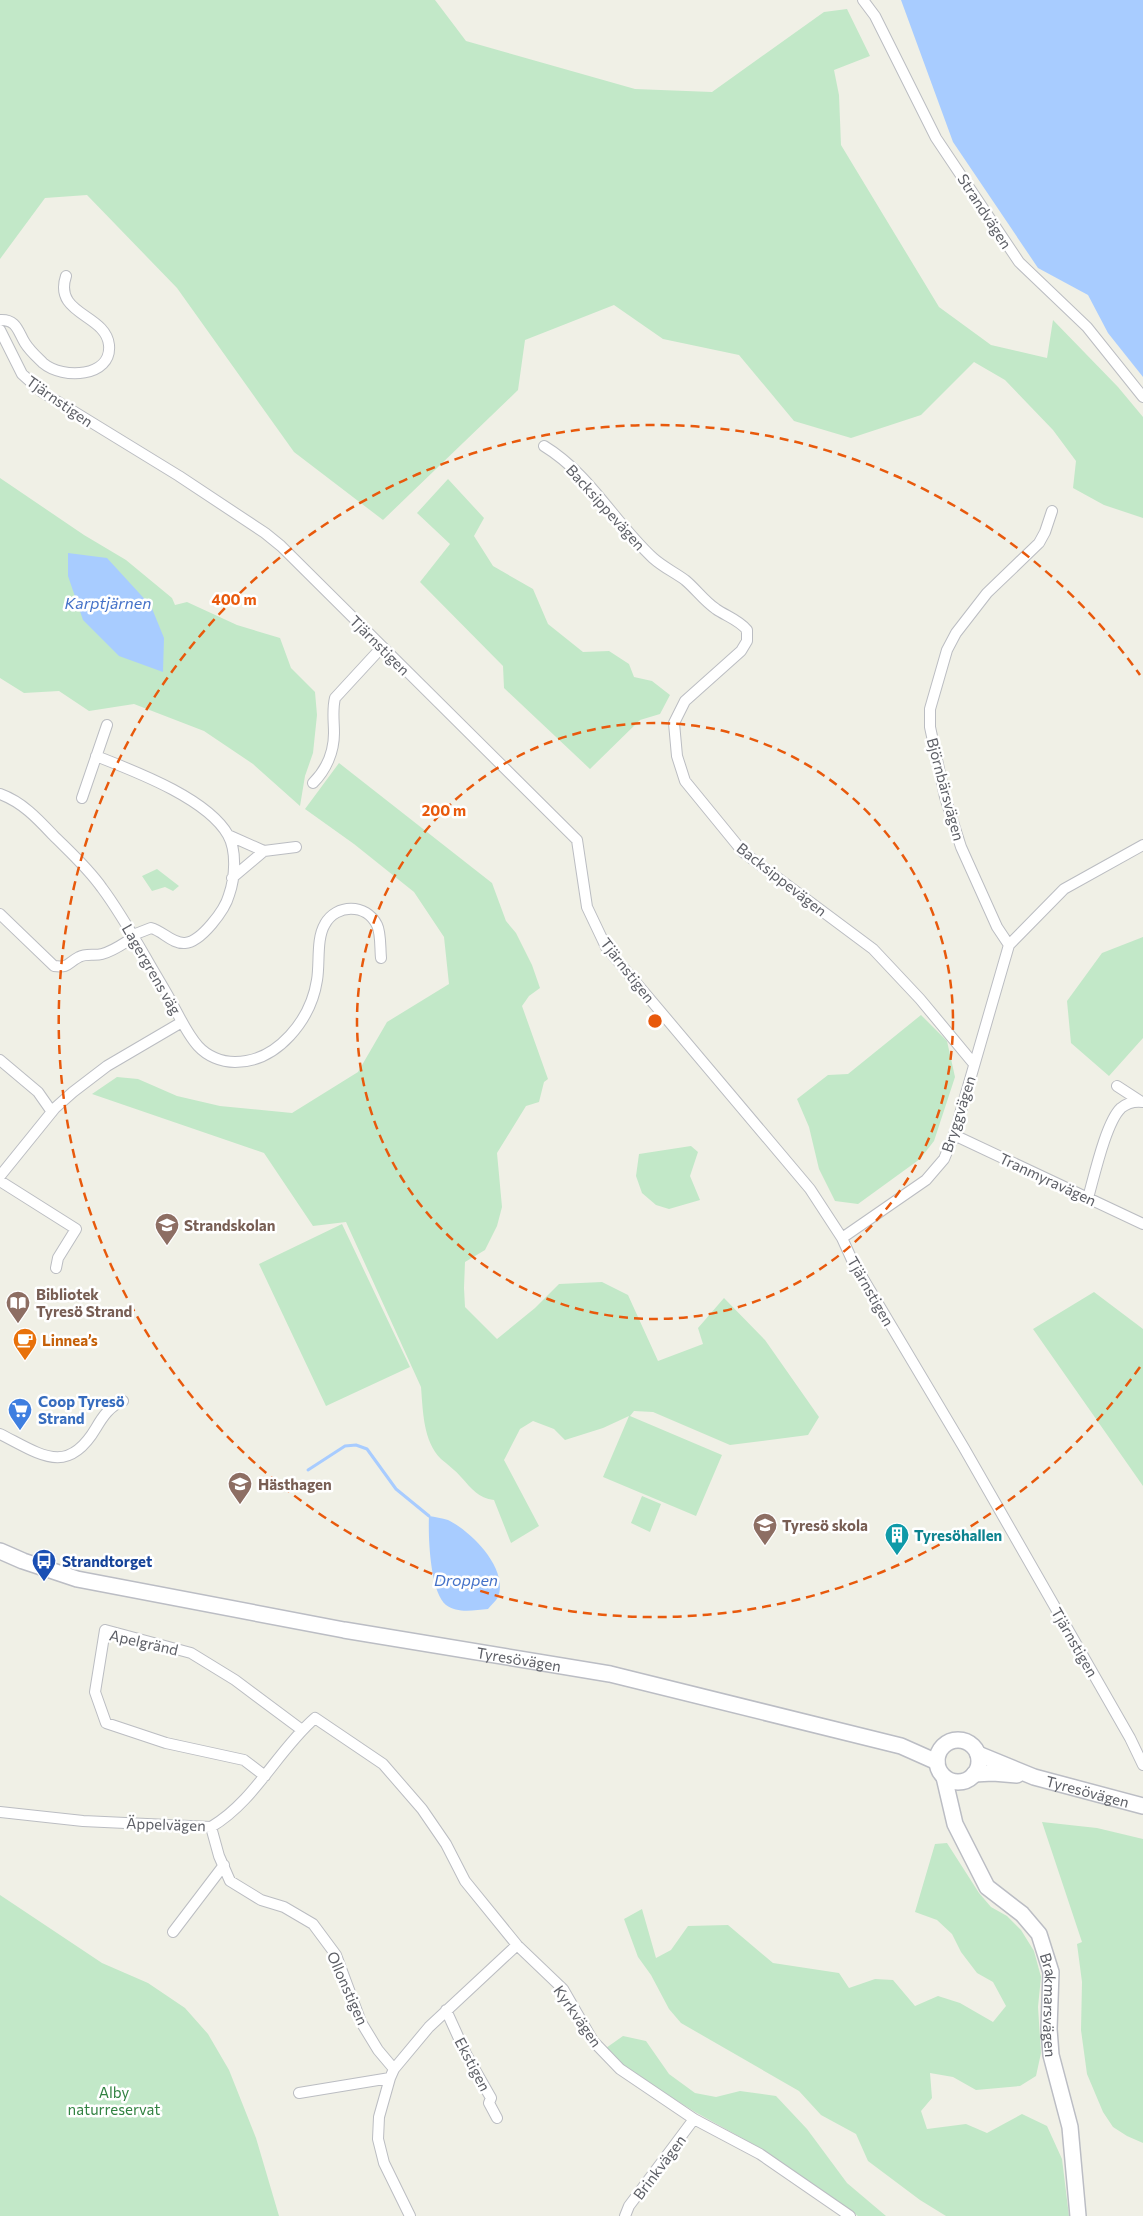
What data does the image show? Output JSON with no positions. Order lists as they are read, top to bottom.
{
  "streets": {
    "main road": ["Tyresövägen", "Brakmarsvägen"],
    "street": [
      "Strandvägen",
      "Tjärnstigen",
      "Backsippevägen",
      "Björnbärsvägen",
      "Lagergrens väg",
      "Bryggvägen",
      "Tranmyravägen",
      "Apelgränd",
      "Äppelvägen",
      "Ollonstigen",
      "Kyrkvägen",
      "Ekstigen",
      "Brinkvägen"
    ]
  },
  "crossings": [
    ["Tjärnstigen", "Bryggvägen"],
    ["Backsippevägen", "Bryggvägen"],
    ["Björnbärsvägen", "Bryggvägen"],
    ["Bryggvägen", "Tranmyravägen"],
    ["Apelgränd", "Äppelvägen"],
    ["Tyresövägen", "Brakmarsvägen"],
    ["Äppelvägen", "Ollonstigen"],
    ["Äppelvägen", "Kyrkvägen"],
    ["Kyrkvägen", "Brinkvägen"]
  ],
  "water": ["Karptjärnen", "Droppen"],
  "parks": ["Alby naturreservat"],
  "places": {
    "school or university": ["Strandskolan", "Hästhagen", "Tyresö skola"],
    "library": ["Bibliotek Tyresö Strand"],
    "cafe": ["Linnea’s"],
    "supermarket": ["Coop Tyresö Strand"],
    "building": ["Tyresöhallen"],
    "bus stop": ["Strandtorget"]
  },
  "rings": ["400 m", "200 m"]
}
